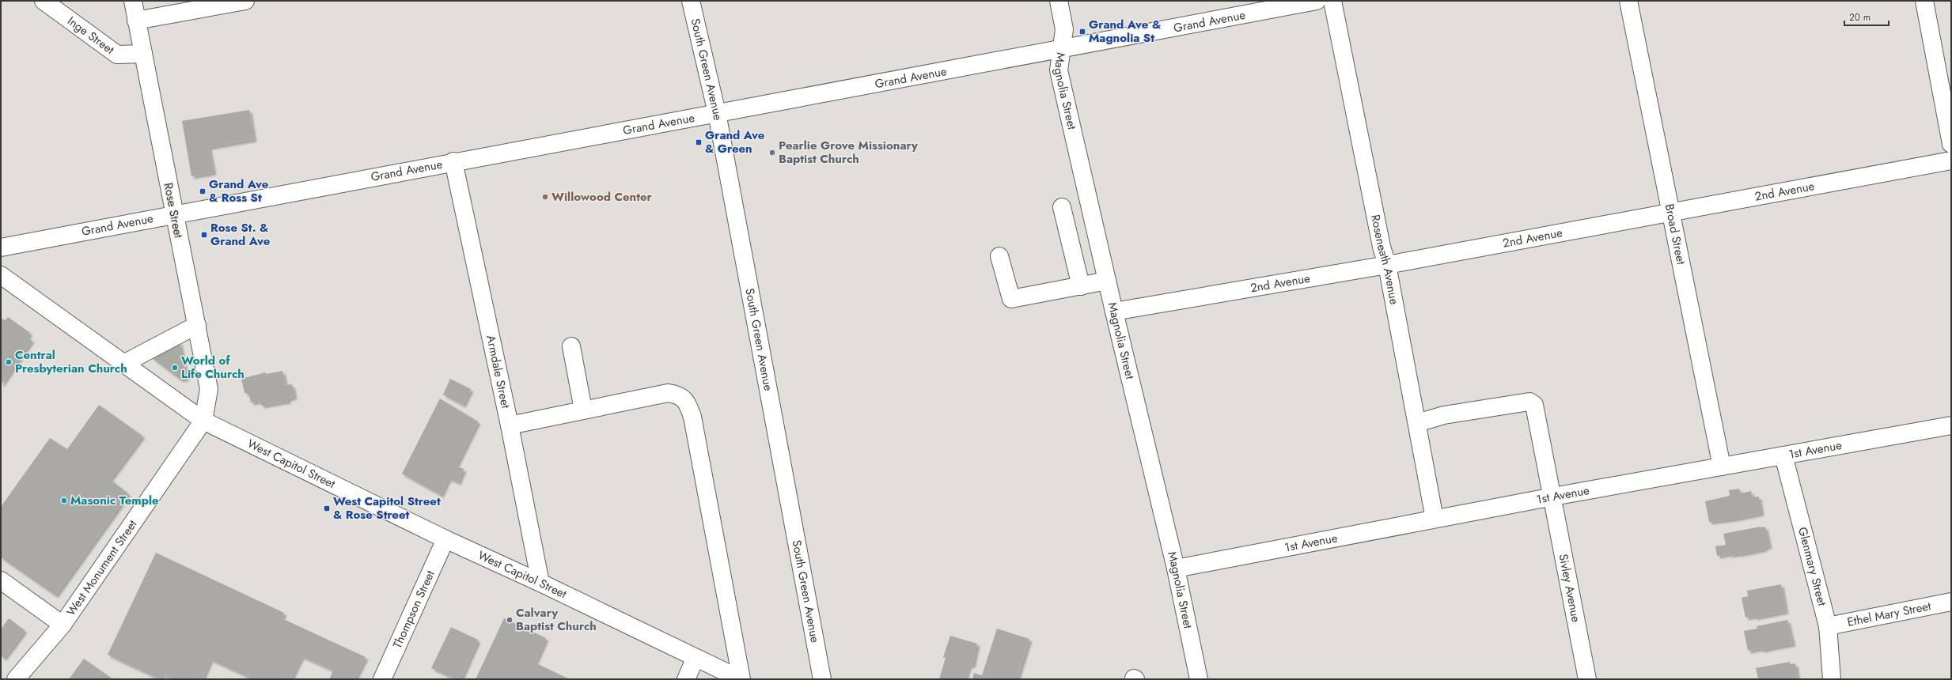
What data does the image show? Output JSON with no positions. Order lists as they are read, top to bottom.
{
  "streets": {
    "street": [
      "Grand Avenue",
      "Inge Street",
      "South Green Avenue",
      "Magnolia Street",
      "2nd Avenue",
      "Rose Street",
      "Broad Street",
      "Roseneath Avenue",
      "Armdale Street",
      "1st Avenue",
      "West Capitol Street",
      "Glenmary Street",
      "West Monument Street",
      "Sivley Avenue",
      "Thompson Street",
      "Ethel Mary Street"
    ]
  },
  "crossings": [
    ["Grand Avenue", "South Green Avenue"],
    ["Grand Avenue", "Magnolia Street"],
    ["Grand Avenue", "Rose Street"],
    ["Grand Avenue", "Armdale Street"],
    ["Inge Street", "Rose Street"],
    ["Magnolia Street", "2nd Avenue"],
    ["Magnolia Street", "1st Avenue"],
    ["2nd Avenue", "Broad Street"],
    ["2nd Avenue", "Roseneath Avenue"],
    ["Rose Street", "West Capitol Street"],
    ["Rose Street", "West Monument Street"],
    ["Broad Street", "1st Avenue"],
    ["Roseneath Avenue", "1st Avenue"],
    ["Roseneath Avenue", "Sivley Avenue"],
    ["Armdale Street", "West Capitol Street"],
    ["1st Avenue", "Glenmary Street"],
    ["1st Avenue", "Sivley Avenue"],
    ["West Capitol Street", "West Monument Street"],
    ["West Capitol Street", "Thompson Street"],
    ["Glenmary Street", "Ethel Mary Street"]
  ],
  "places": {
    "transit": [
      "Grand Ave & Magnolia St",
      "Grand Ave & Green",
      "Grand Ave & Ross St",
      "Rose St. & Grand Ave",
      "West Capitol Street & Rose Street"
    ],
    "other": [
      "Pearlie Grove Missionary Baptist Church",
      "Willowood Center",
      "Central Presbyterian Church",
      "World of Life Church",
      "Masonic Temple",
      "Calvary Baptist Church"
    ]
  },
  "scale_bar": "20 m"
}
